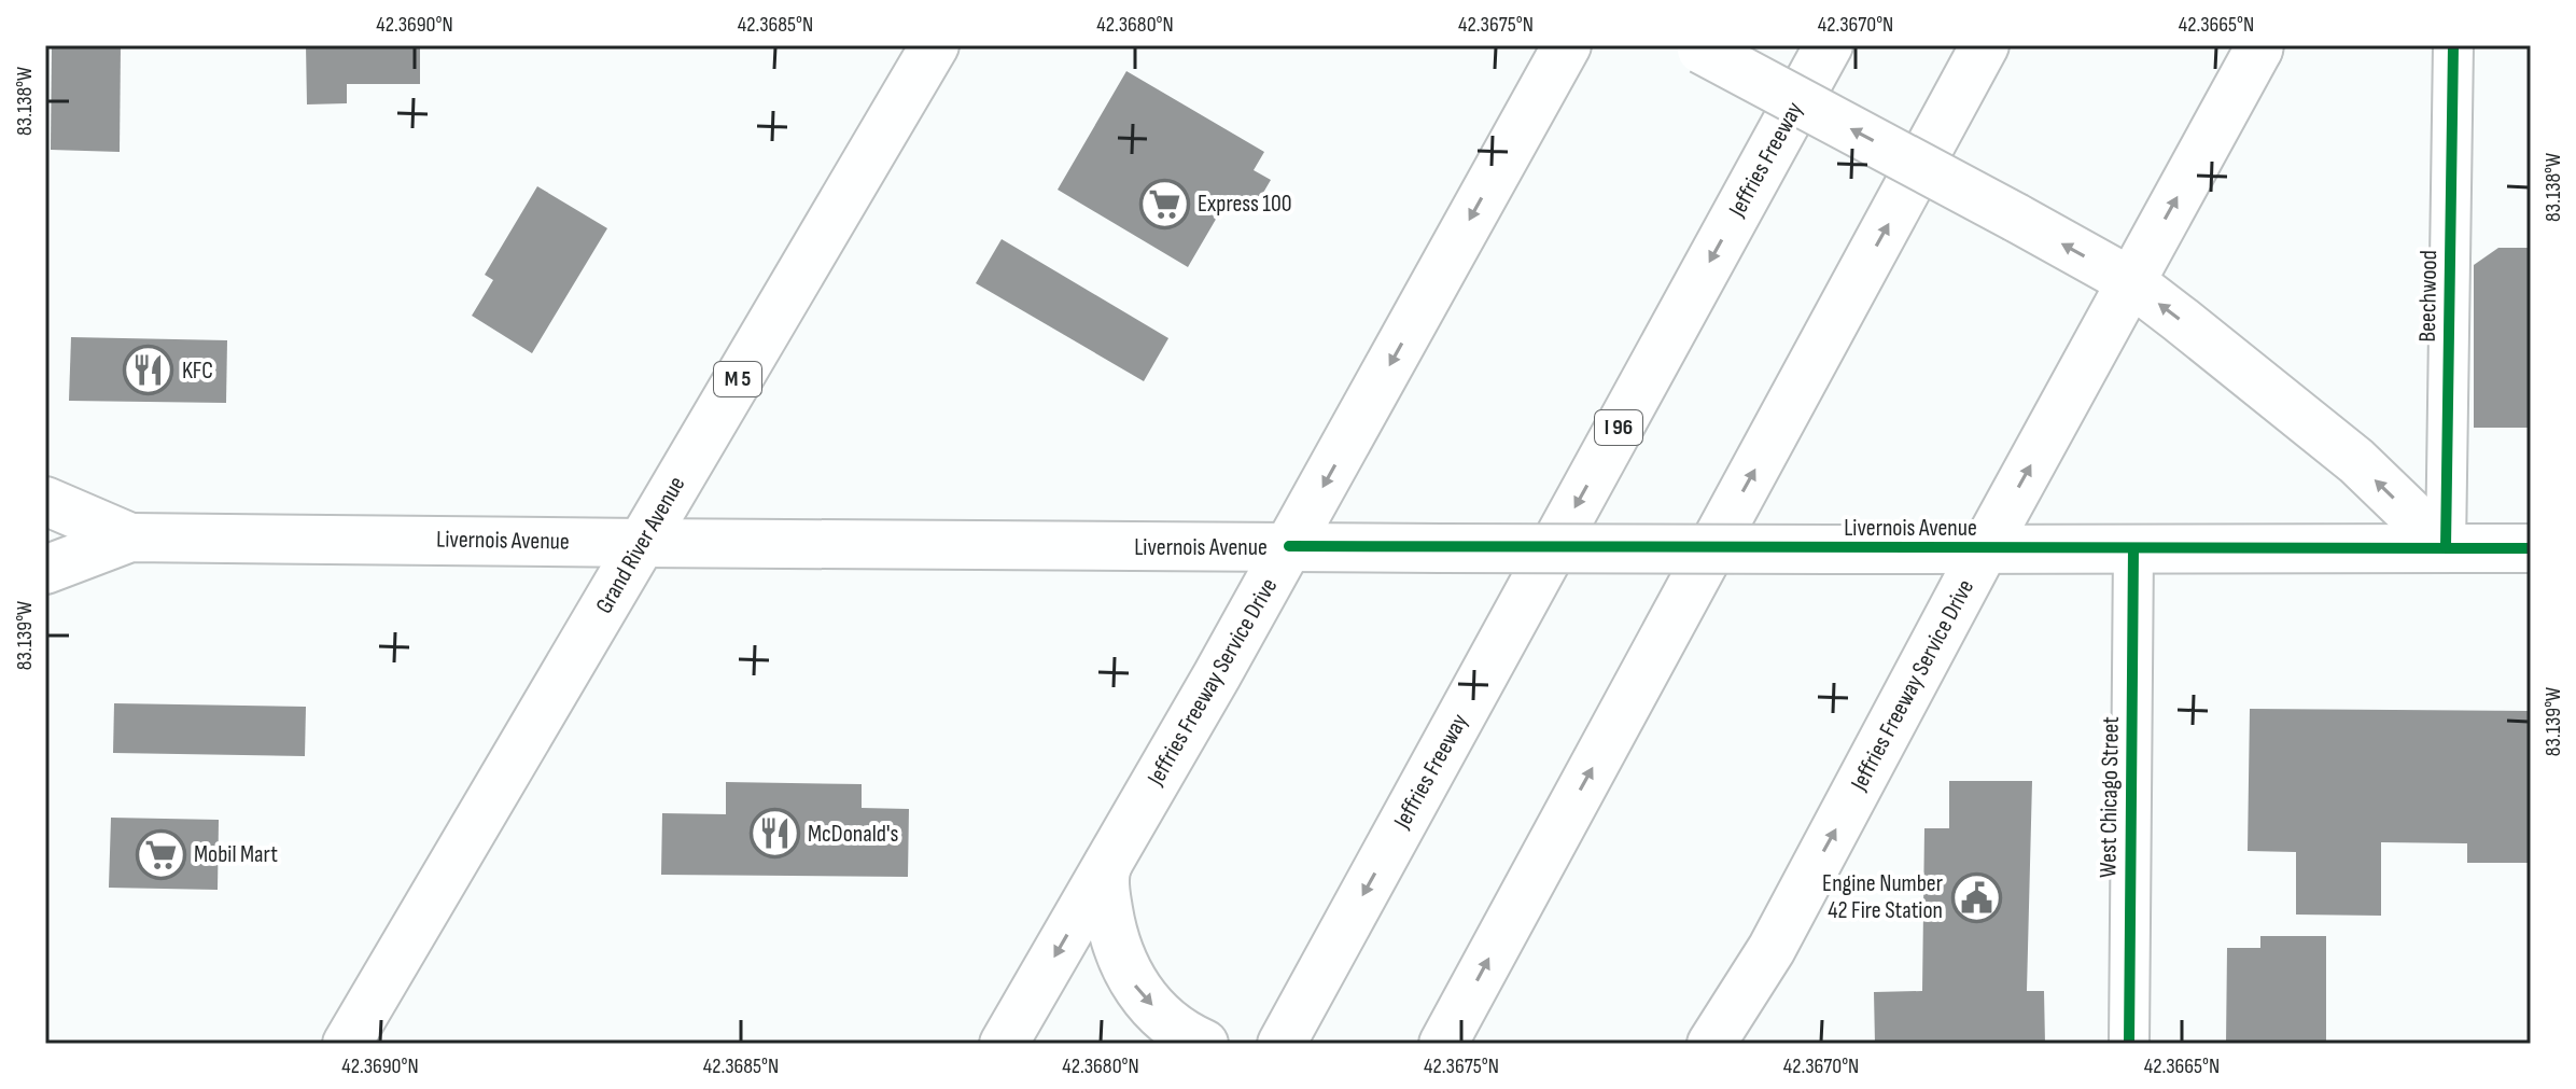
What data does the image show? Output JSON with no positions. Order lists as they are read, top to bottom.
{
  "streets": {
    "main road": [
      "Jeffries Freeway",
      "M 5",
      "I 96",
      "Livernois Avenue",
      "Grand River Avenue",
      "Jeffries Freeway Service Drive"
    ],
    "street": ["Beechwood", "West Chicago Street"]
  },
  "crossings": [
    ["Beechwood", "Livernois Avenue"],
    ["Livernois Avenue", "Grand River Avenue"],
    ["Livernois Avenue", "Jeffries Freeway Service Drive"],
    ["Livernois Avenue", "West Chicago Street"]
  ],
  "places": {
    "supermarket": ["Express 100", "Mobil Mart"],
    "restaurant": ["KFC", "McDonald's"],
    "public building": ["Engine Number 42 Fire Station"]
  },
  "coordinates": [
    "42.3690°N",
    "42.3685°N",
    "42.3680°N",
    "42.3675°N",
    "42.3670°N",
    "42.3665°N",
    "83.138°W",
    "83.139°W"
  ]
}
